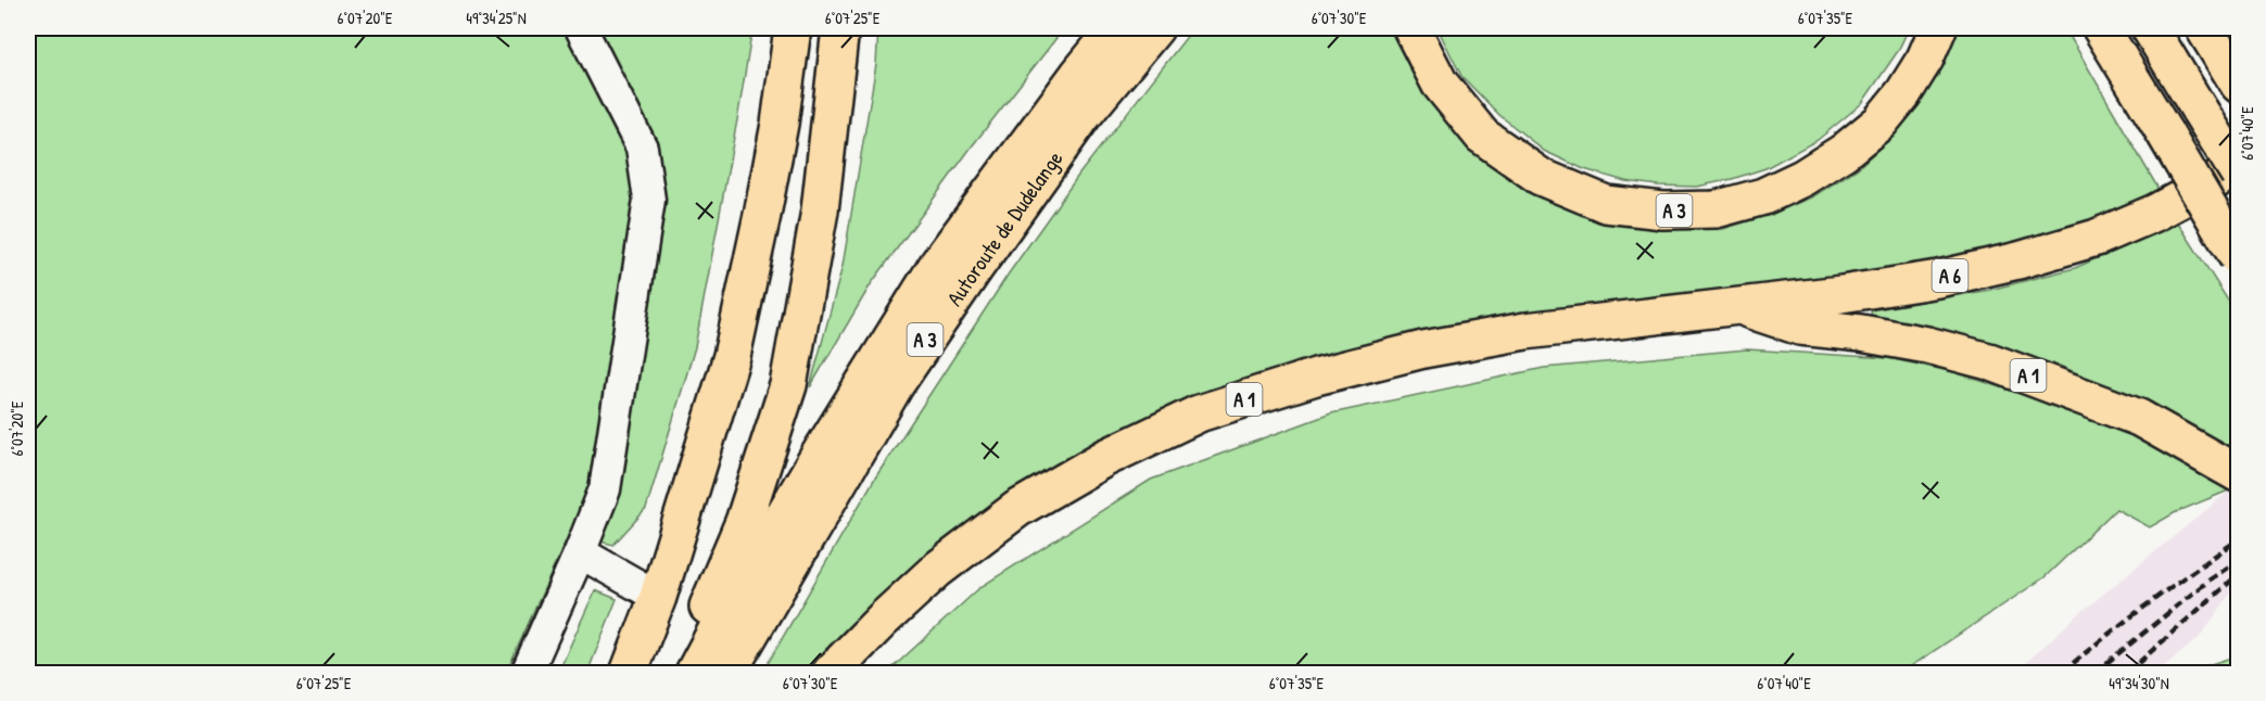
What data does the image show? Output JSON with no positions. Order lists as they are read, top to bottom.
{
  "streets": {
    "highway": [
      "A 3",
      "Autoroute de Dudelange",
      "A 6",
      "A 1"
    ]
  },
  "crossings": [
    ["A 6", "A 1"]
  ],
  "coordinates": [
    "6°07'20\"E",
    "49°34'25\"N",
    "6°07'25\"E",
    "6°07'30\"E",
    "6°07'35\"E",
    "6°07'40\"E",
    "49°34'30\"N"
  ]
}
